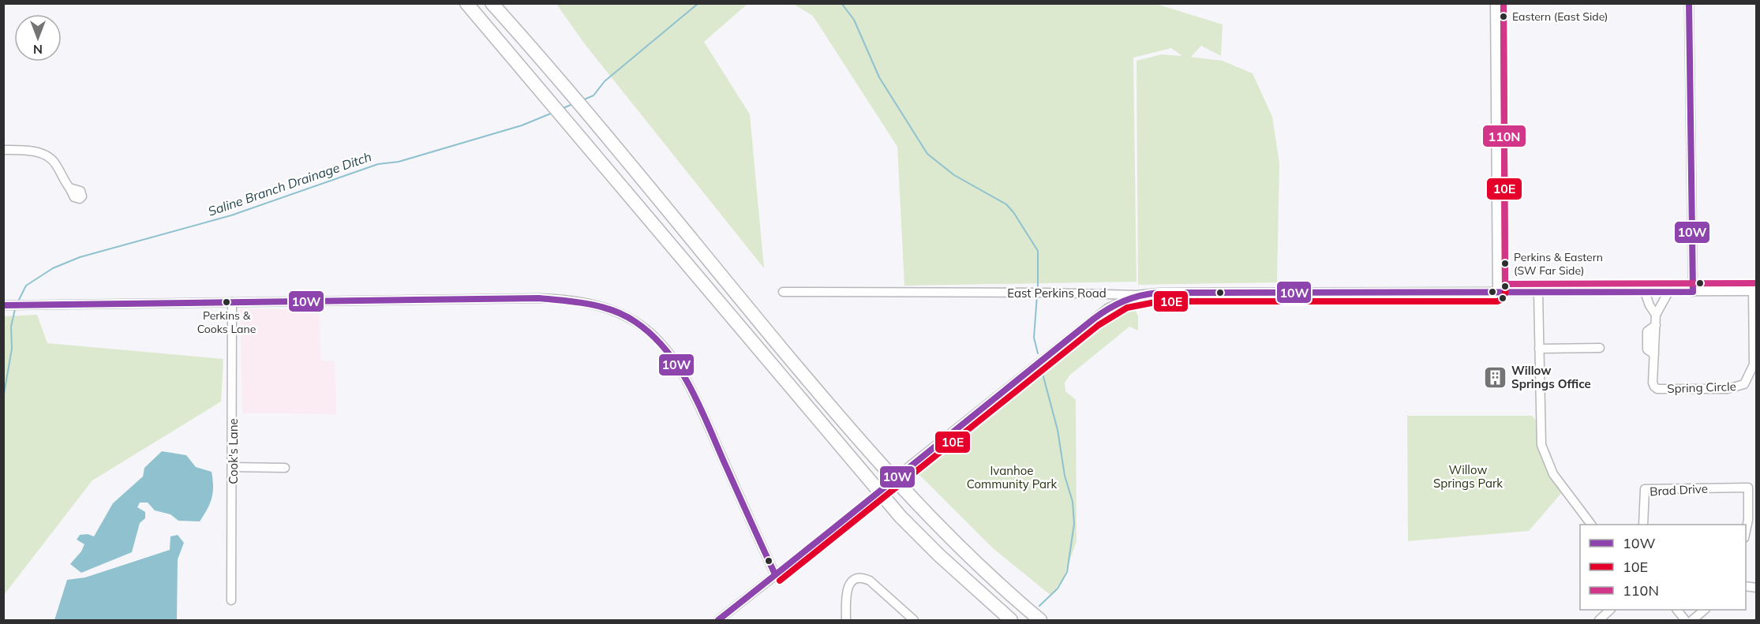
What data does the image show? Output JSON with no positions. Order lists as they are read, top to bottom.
{
  "streets": {
    "street": [
      "East Perkins Road",
      "Spring Circle",
      "Cook's Lane",
      "Brad Drive"
    ]
  },
  "crossings": [
    ["East Perkins Road", "Spring Circle"]
  ],
  "water": ["Saline Branch Drainage Ditch"],
  "parks": ["Willow Springs Park", "Ivanhoe Community Park"],
  "places": {
    "other": ["Eastern (East Side)", "Perkins & Eastern (SW Far Side)", "Perkins & Cooks Lane"],
    "building": ["Willow Springs Office"]
  },
  "lines": ["transit line 10W", "transit line 10E", "transit line 110N"],
  "legend": ["10W", "10E", "110N"],
  "north": "bottom"
}
